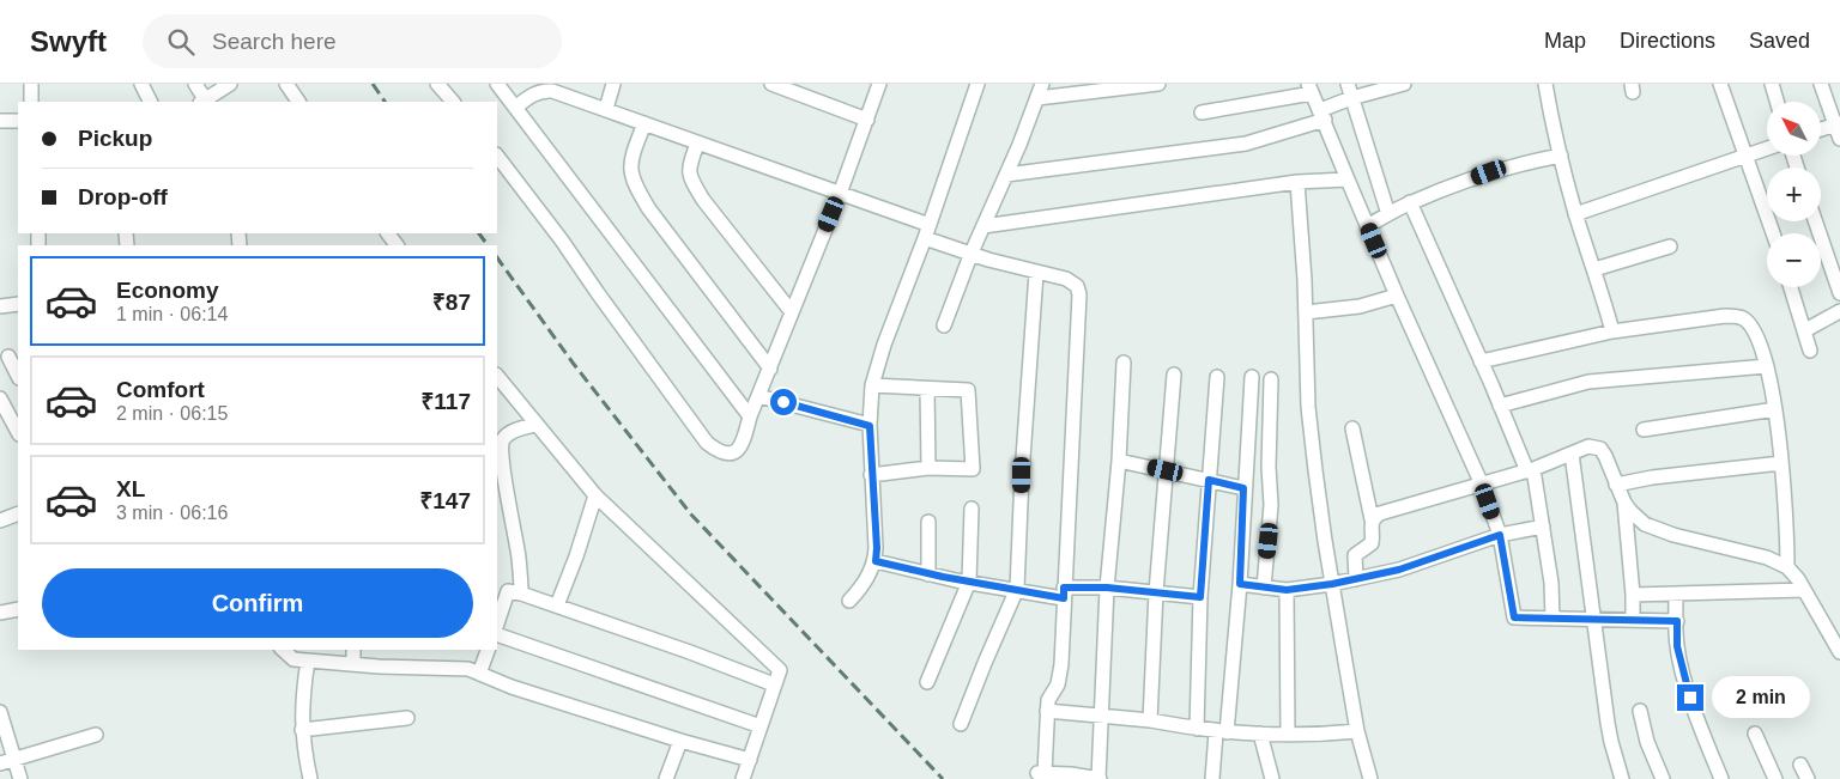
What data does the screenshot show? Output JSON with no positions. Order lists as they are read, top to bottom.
{
  "north": "top left",
  "page": {
    "header": "Swyft",
    "search": "Search here",
    "nav": ["Map", "Directions", "Saved"],
    "map_buttons": ["+", "−"],
    "banner": ["Pickup", "Drop-off"],
    "list": [
      {
        "name": "Economy",
        "note": "1 min · 06:14",
        "value": "₹87"
      },
      {
        "name": "Comfort",
        "note": "2 min · 06:15",
        "value": "₹117"
      },
      {
        "name": "XL",
        "note": "3 min · 06:16",
        "value": "₹147"
      }
    ],
    "buttons": "Confirm",
    "bubble": "2 min"
  }
}
